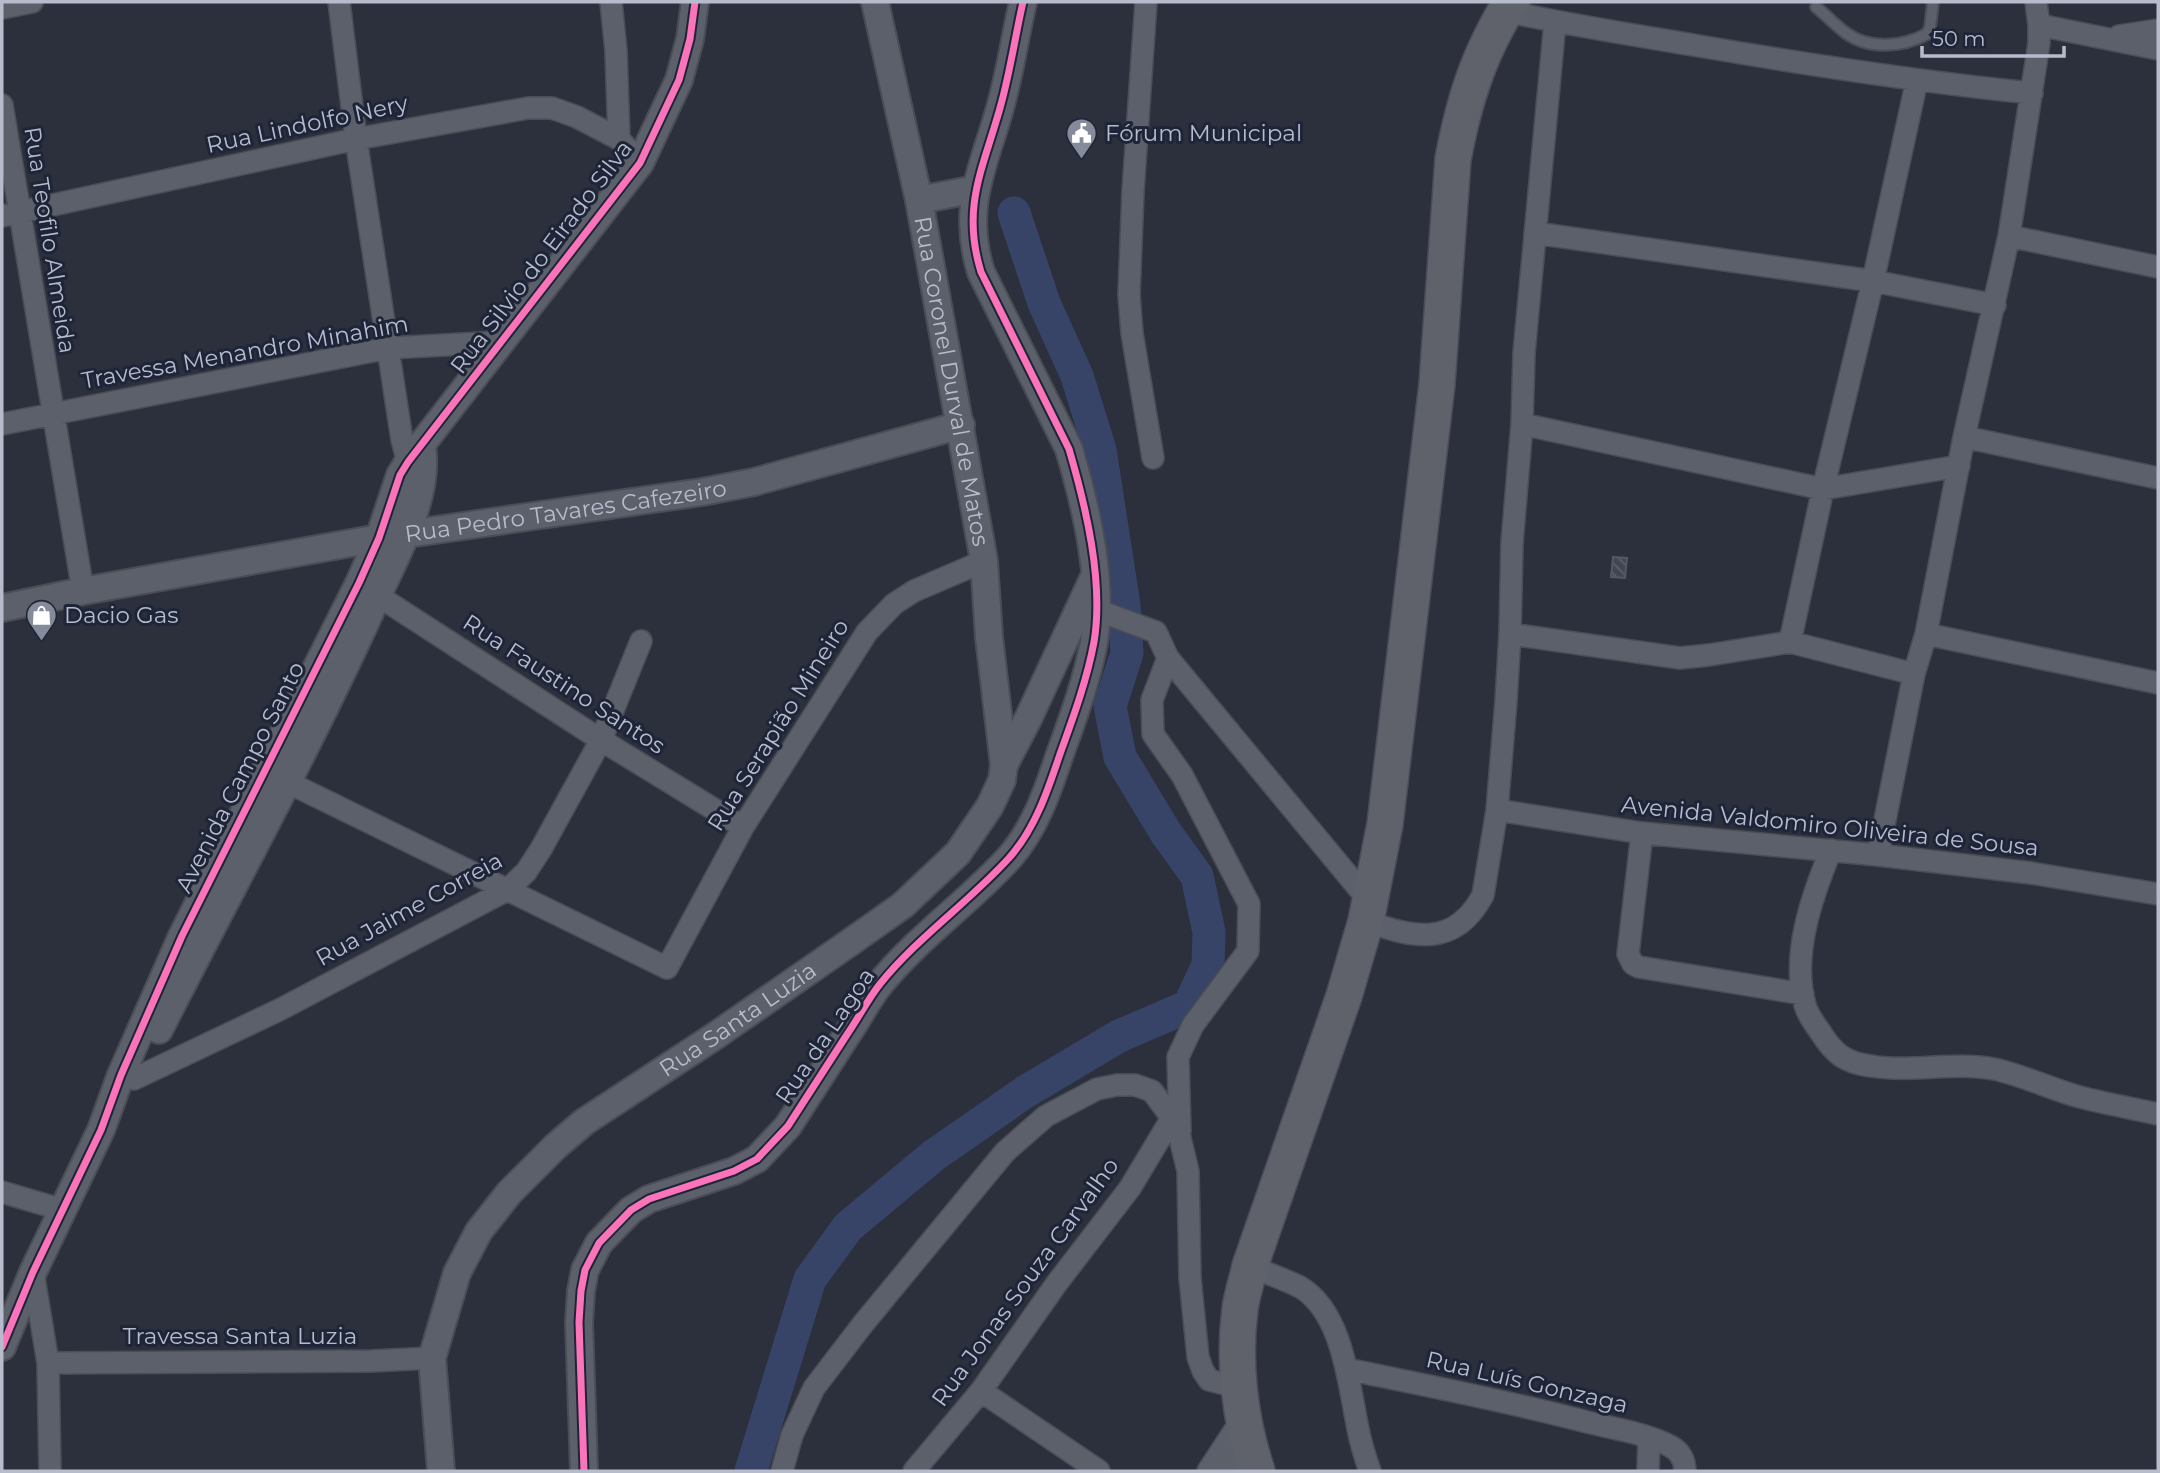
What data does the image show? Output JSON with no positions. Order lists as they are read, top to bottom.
{
  "streets": {
    "street": [
      "Rua Lindolfo Nery",
      "Rua Teofilo Almeida",
      "Rua Silvio do Eirado Silva",
      "Travessa Menandro Minahim",
      "Rua Coronel Durval de Matos",
      "Rua Pedro Tavares Cafezeiro",
      "Rua Faustino Santos",
      "Rua Serapião Mineiro",
      "Avenida Campo Santo",
      "Avenida Valdomiro Oliveira de Sousa",
      "Rua Jaime Correia",
      "Rua Santa Luzia",
      "Rua da Lagoa",
      "Rua Jonas Souza Carvalho",
      "Travessa Santa Luzia",
      "Rua Luís Gonzaga"
    ]
  },
  "crossings": [
    ["Rua Lindolfo Nery", "Rua Teofilo Almeida"],
    ["Rua Teofilo Almeida", "Travessa Menandro Minahim"],
    ["Rua Teofilo Almeida", "Rua Pedro Tavares Cafezeiro"],
    ["Rua Silvio do Eirado Silva", "Travessa Menandro Minahim"],
    ["Rua Silvio do Eirado Silva", "Avenida Campo Santo"],
    ["Rua Coronel Durval de Matos", "Rua Pedro Tavares Cafezeiro"],
    ["Rua Coronel Durval de Matos", "Rua Serapião Mineiro"],
    ["Rua Coronel Durval de Matos", "Rua Santa Luzia"],
    ["Rua Pedro Tavares Cafezeiro", "Avenida Campo Santo"],
    ["Rua Faustino Santos", "Rua Serapião Mineiro"],
    ["Rua Faustino Santos", "Avenida Campo Santo"],
    ["Rua Faustino Santos", "Rua Jaime Correia"],
    ["Rua Serapião Mineiro", "Rua Jaime Correia"],
    ["Avenida Campo Santo", "Rua Jaime Correia"],
    ["Rua Santa Luzia", "Rua da Lagoa"],
    ["Rua Santa Luzia", "Travessa Santa Luzia"]
  ],
  "places": {
    "public building": ["Fórum Municipal"],
    "shop": ["Dacio Gas"]
  },
  "scale_bar": "50 m"
}
